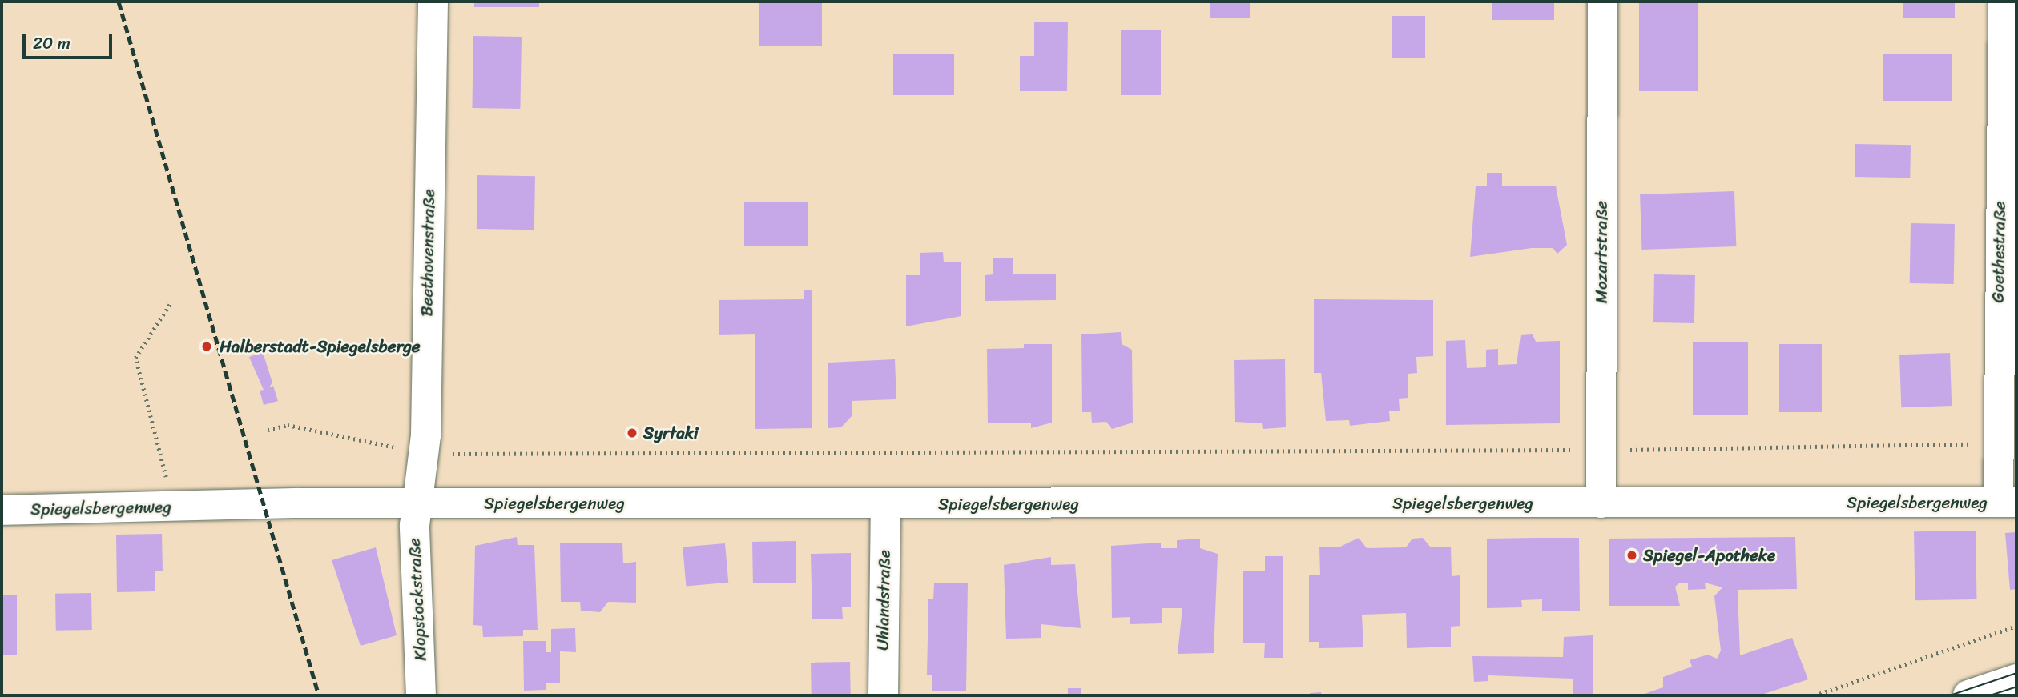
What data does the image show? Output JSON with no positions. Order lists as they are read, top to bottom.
{
  "streets": {
    "street": [
      "Mozartstraße",
      "Goethestraße",
      "Beethovenstraße",
      "Spiegelsbergenweg",
      "Klopstockstraße",
      "Uhlandstraße"
    ]
  },
  "crossings": [
    ["Mozartstraße", "Spiegelsbergenweg"],
    ["Goethestraße", "Spiegelsbergenweg"],
    ["Beethovenstraße", "Spiegelsbergenweg"],
    ["Beethovenstraße", "Klopstockstraße"],
    ["Spiegelsbergenweg", "Klopstockstraße"],
    ["Spiegelsbergenweg", "Uhlandstraße"]
  ],
  "places": ["Halberstadt-Spiegelsberge", "Syrtaki", "Spiegel-Apotheke"],
  "scale_bar": "20 m"
}
